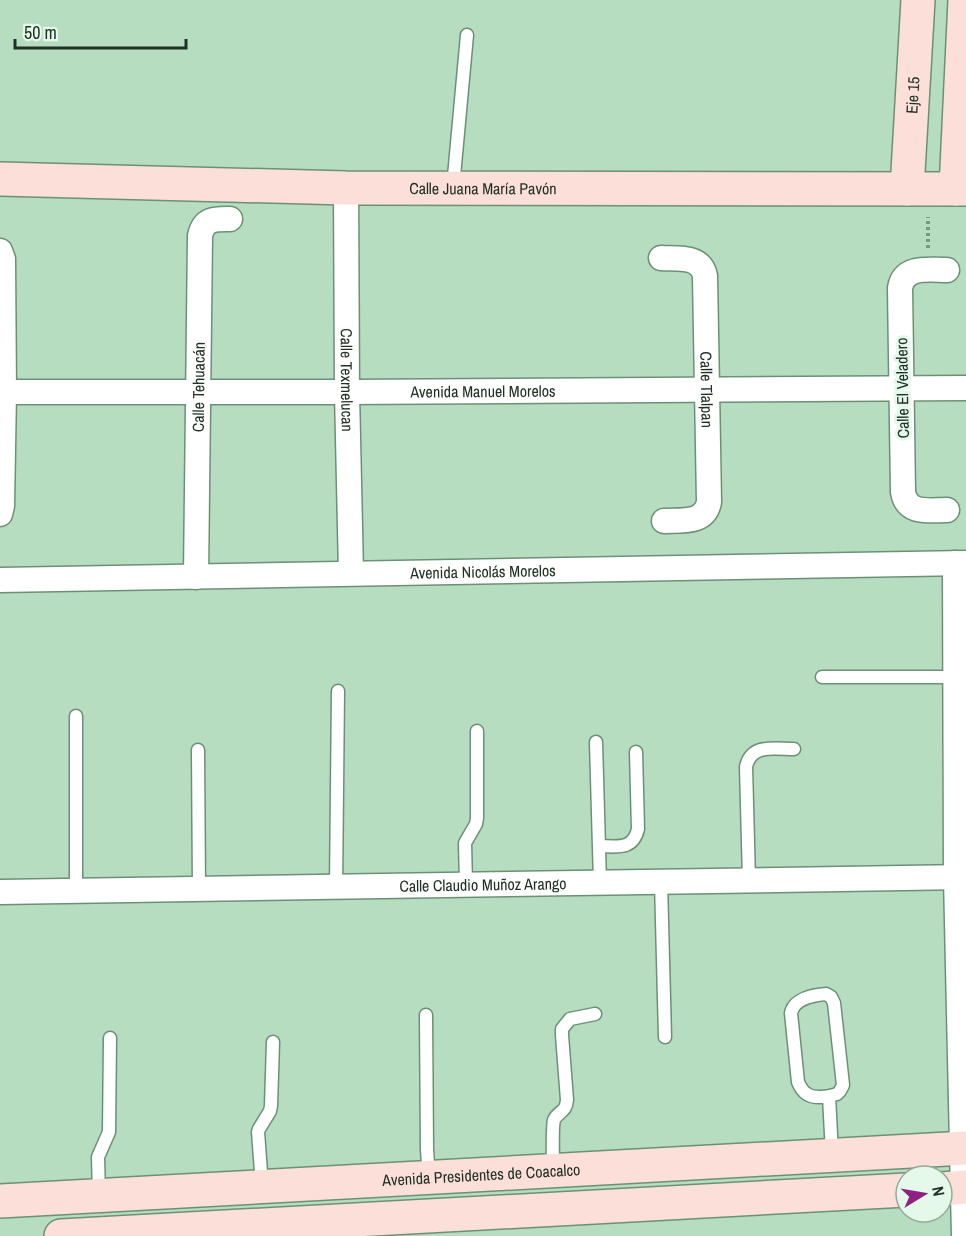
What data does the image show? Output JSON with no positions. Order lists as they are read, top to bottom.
{
  "streets": {
    "street": [
      "Eje 15",
      "Calle Juana María Pavón",
      "Calle Texmelucan",
      "Calle Tehuacán",
      "Calle El Veladero",
      "Calle Tlalpan",
      "Avenida Manuel Morelos",
      "Avenida Nicolás Morelos",
      "Calle Claudio Muñoz Arango",
      "Avenida Presidentes de Coacalco"
    ]
  },
  "crossings": [
    ["Eje 15", "Calle Juana María Pavón"],
    ["Calle Juana María Pavón", "Calle Texmelucan"],
    ["Calle Texmelucan", "Avenida Manuel Morelos"],
    ["Calle Texmelucan", "Avenida Nicolás Morelos"],
    ["Calle Tehuacán", "Avenida Manuel Morelos"],
    ["Calle Tehuacán", "Avenida Nicolás Morelos"],
    ["Calle El Veladero", "Avenida Manuel Morelos"],
    ["Calle Tlalpan", "Avenida Manuel Morelos"]
  ],
  "scale_bar": "50 m",
  "north": "right"
}
